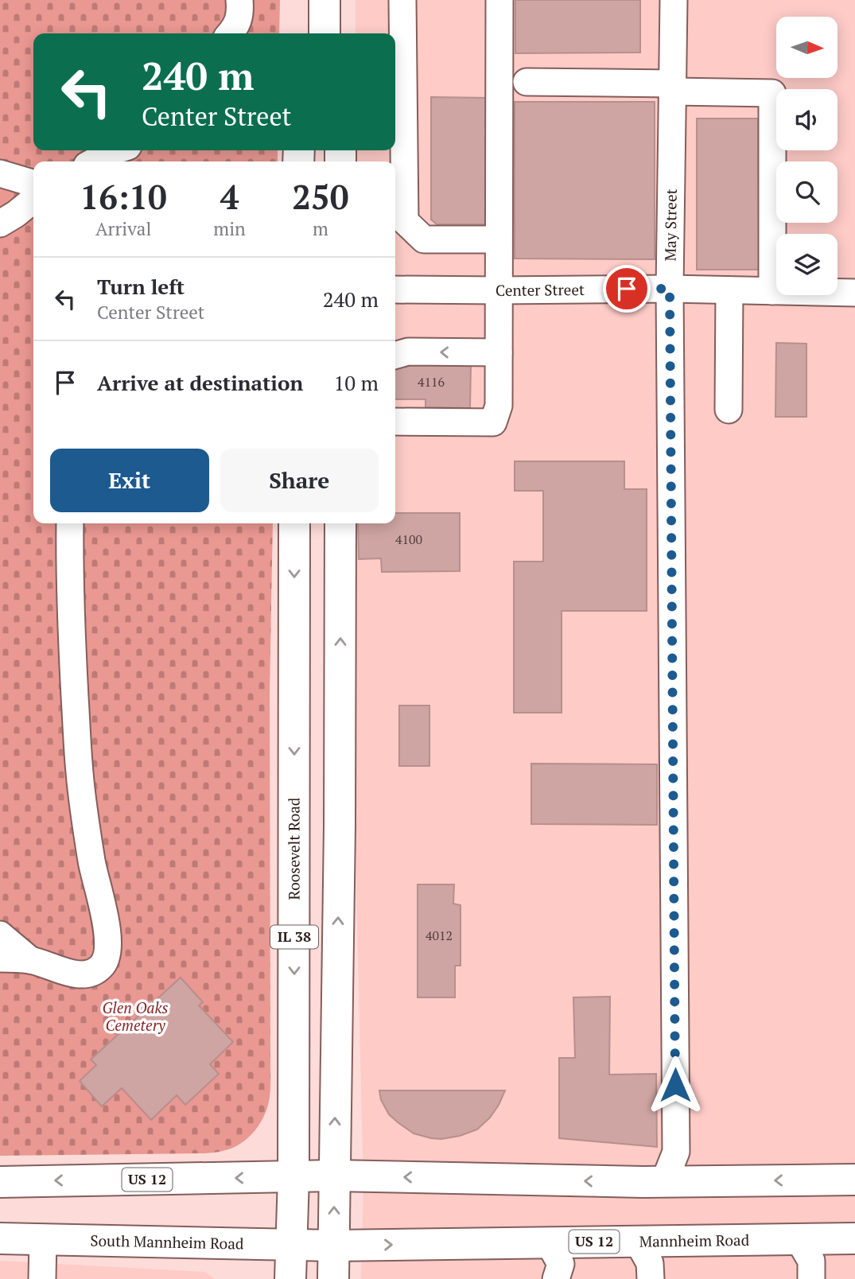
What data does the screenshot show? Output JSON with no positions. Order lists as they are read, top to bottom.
{
  "streets": {
    "main road": [
      "Roosevelt Road",
      "IL 38",
      "US 12",
      "Mannheim Road",
      "South Mannheim Road"
    ],
    "street": ["May Street", "Center Street"]
  },
  "crossings": [
    ["May Street", "Center Street"],
    ["May Street", "US 12"],
    ["Roosevelt Road", "US 12"],
    ["Roosevelt Road", "South Mannheim Road"],
    ["IL 38", "US 12"],
    ["IL 38", "Mannheim Road"],
    ["IL 38", "South Mannheim Road"],
    ["Mannheim Road", "South Mannheim Road"]
  ],
  "parks": ["Glen Oaks Cemetery"],
  "house_numbers": ["4116", "4100", "4012"],
  "north": "right",
  "page": {
    "turn": ["240 m", "Center Street"],
    "eta": [
      "16:10",
      "Arrival",
      "4",
      "min",
      "250",
      "m"
    ],
    "list": [
      {
        "name": "Turn left",
        "note": "Center Street",
        "value": "240 m"
      },
      {
        "name": "Arrive at destination",
        "value": "10 m"
      }
    ],
    "buttons": ["Exit", "Share"]
  }
}
